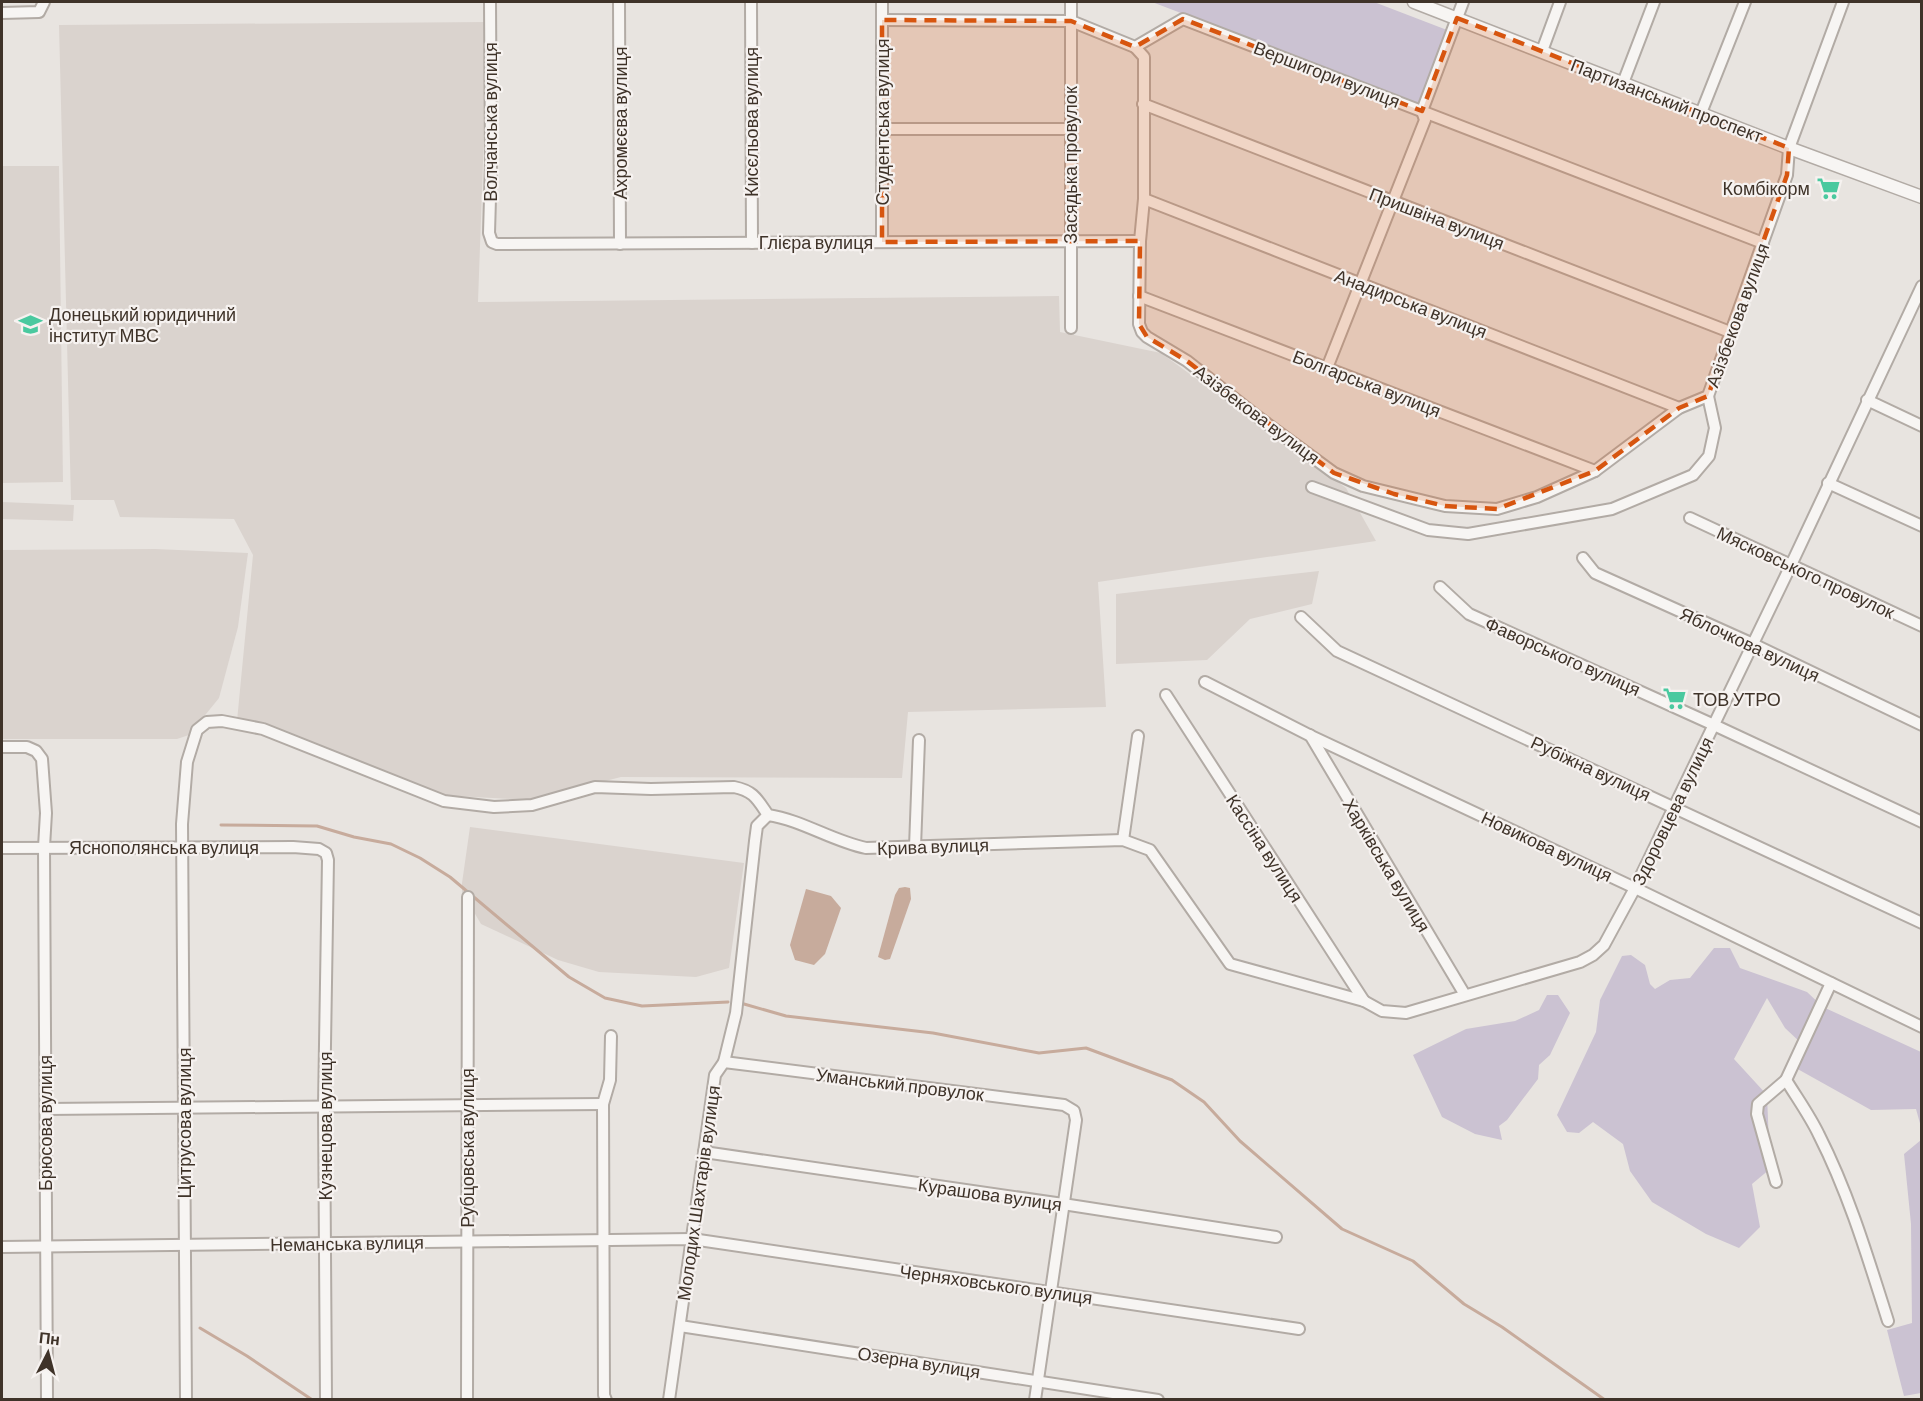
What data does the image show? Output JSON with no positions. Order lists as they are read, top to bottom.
{
  "streets": {
    "street": [
      "Вершигори вулиця",
      "Партизанський проспект",
      "Волчанська вулиця",
      "Кисєльова вулиця",
      "Студентська вулиця",
      "Ахромєєва вулиця",
      "Засядька провулок",
      "Пришвіна вулиця",
      "Глієра вулиця",
      "Анадирська вулиця",
      "Азізбекова вулиця",
      "Болгарська вулиця",
      "Мясковського провулок",
      "Яблочкова вулиця",
      "Фаворського вулиця",
      "Рубіжна вулиця",
      "Здоровцева вулиця",
      "Крива вулиця",
      "Новикова вулиця",
      "Яснополянська вулиця",
      "Кассіна вулиця",
      "Харківська вулиця",
      "Уманський провулок",
      "Брюсова вулиця",
      "Цитрусова вулиця",
      "Кузнецова вулиця",
      "Рубцовська вулиця",
      "Молодих Шахтарів вулиця",
      "Курашова вулиця",
      "Неманська вулиця",
      "Черняховського вулиця",
      "Озерна вулиця"
    ]
  },
  "crossings": [
    ["Вершигори вулиця", "Азізбекова вулиця"],
    ["Партизанський проспект", "Азізбекова вулиця"],
    ["Волчанська вулиця", "Глієра вулиця"],
    ["Кисєльова вулиця", "Глієра вулиця"],
    ["Студентська вулиця", "Глієра вулиця"],
    ["Ахромєєва вулиця", "Глієра вулиця"],
    ["Засядька провулок", "Глієра вулиця"],
    ["Пришвіна вулиця", "Азізбекова вулиця"],
    ["Анадирська вулиця", "Азізбекова вулиця"],
    ["Азізбекова вулиця", "Болгарська вулиця"],
    ["Мясковського провулок", "Здоровцева вулиця"],
    ["Яблочкова вулиця", "Здоровцева вулиця"],
    ["Фаворського вулиця", "Здоровцева вулиця"],
    ["Рубіжна вулиця", "Здоровцева вулиця"],
    ["Здоровцева вулиця", "Крива вулиця"],
    ["Здоровцева вулиця", "Новикова вулиця"],
    ["Здоровцева вулиця", "Кассіна вулиця"],
    ["Здоровцева вулиця", "Харківська вулиця"],
    ["Крива вулиця", "Цитрусова вулиця"],
    ["Крива вулиця", "Молодих Шахтарів вулиця"],
    ["Новикова вулиця", "Харківська вулиця"],
    ["Яснополянська вулиця", "Брюсова вулиця"],
    ["Яснополянська вулиця", "Цитрусова вулиця"],
    ["Яснополянська вулиця", "Кузнецова вулиця"],
    ["Уманський провулок", "Молодих Шахтарів вулиця"],
    ["Уманський провулок", "Курашова вулиця"],
    ["Брюсова вулиця", "Неманська вулиця"],
    ["Цитрусова вулиця", "Молодих Шахтарів вулиця"],
    ["Цитрусова вулиця", "Неманська вулиця"],
    ["Кузнецова вулиця", "Неманська вулиця"],
    ["Рубцовська вулиця", "Неманська вулиця"],
    ["Молодих Шахтарів вулиця", "Курашова вулиця"],
    ["Молодих Шахтарів вулиця", "Неманська вулиця"],
    ["Молодих Шахтарів вулиця", "Черняховського вулиця"],
    ["Молодих Шахтарів вулиця", "Озерна вулиця"],
    ["Неманська вулиця", "Черняховського вулиця"]
  ],
  "places": {
    "supermarket": ["Комбікорм", "ТОВ УТРО"],
    "school or university": ["Донецький юридичний інститут МВС"]
  },
  "north": "top"
}
